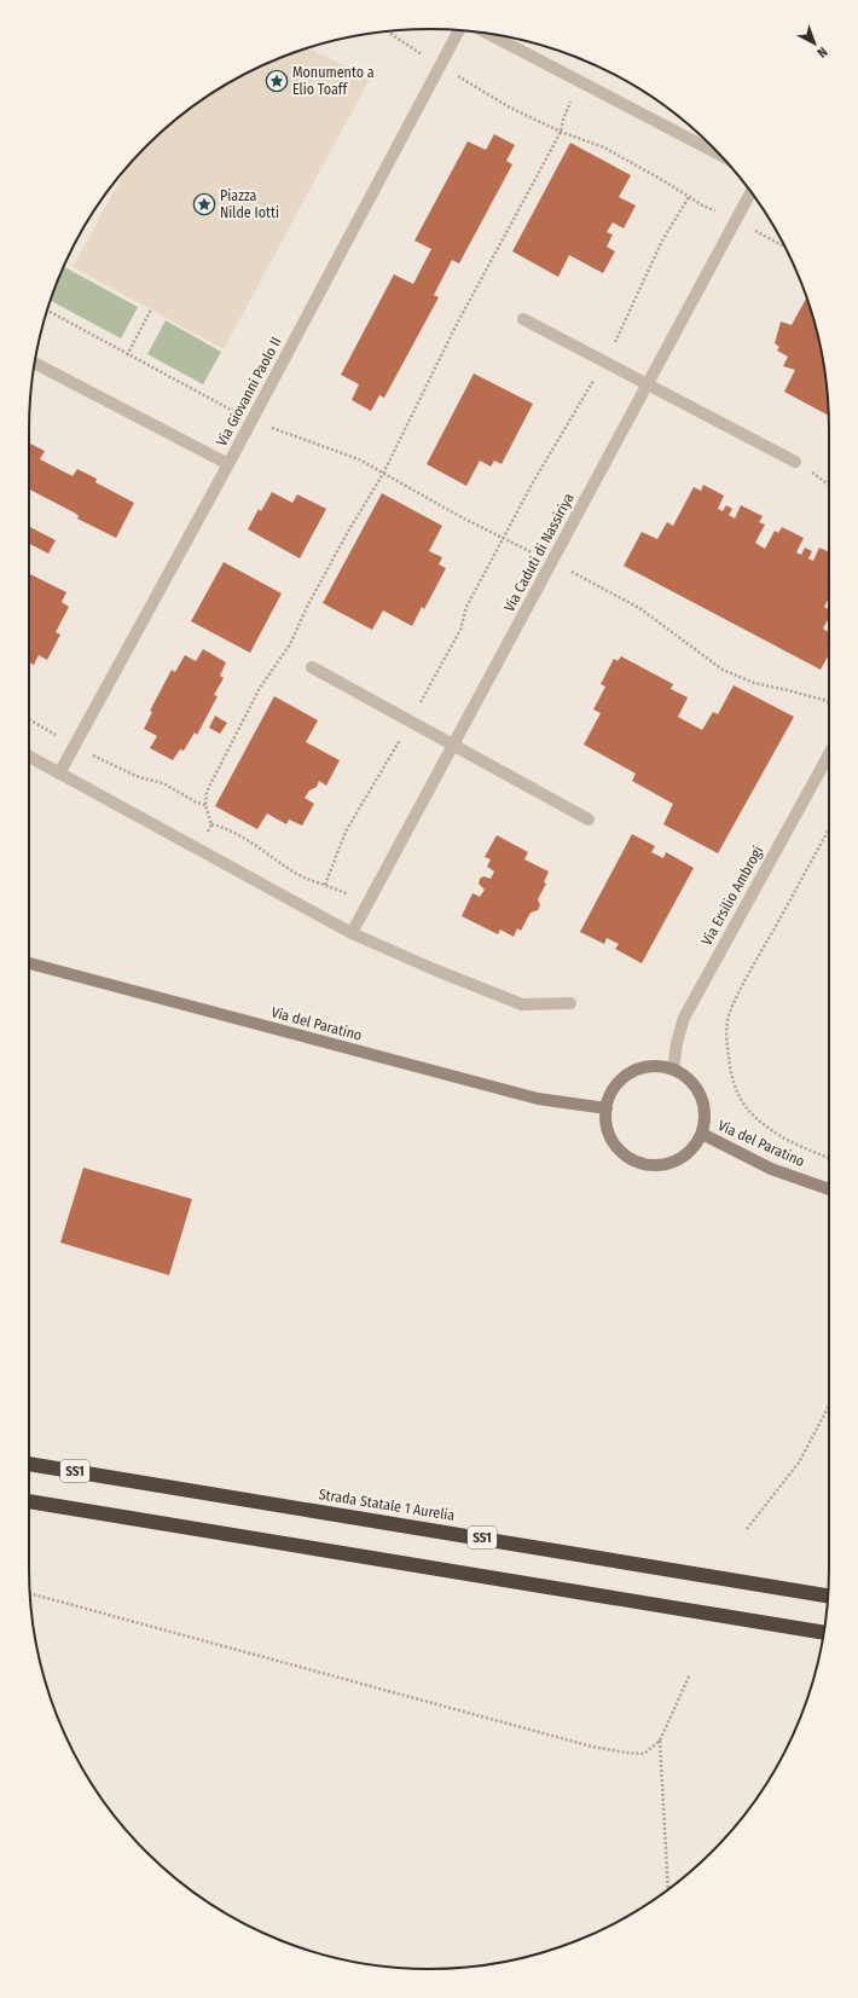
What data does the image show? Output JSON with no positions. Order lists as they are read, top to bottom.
{
  "streets": {
    "highway": ["SS1", "Strada Statale 1 Aurelia"],
    "main road": ["Via del Paratino"],
    "street": ["Via Giovanni Paolo II", "Via Caduti di Nassiriya", "Via Ersilio Ambrogi"]
  },
  "crossings": [
    ["Via Ersilio Ambrogi", "Via del Paratino"]
  ],
  "places": {
    "place": ["Monumento a Elio Toaff", "Piazza Nilde Iotti"]
  },
  "north": "bottom right"
}
